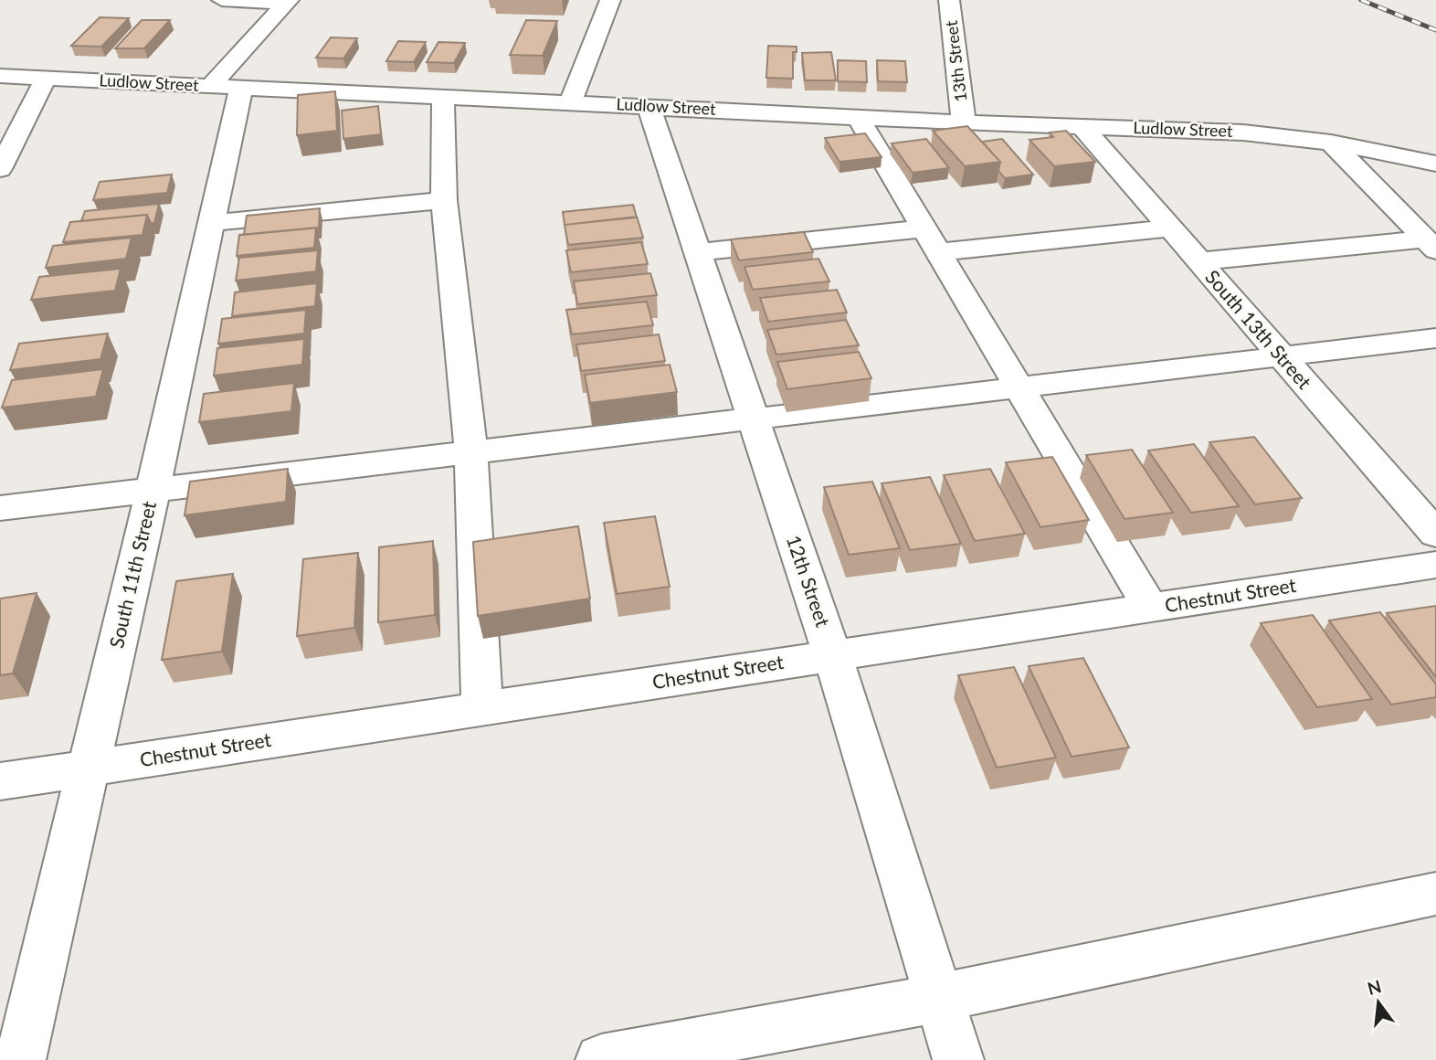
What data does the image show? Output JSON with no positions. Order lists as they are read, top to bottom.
{
  "streets": {
    "street": [
      "13th Street",
      "Ludlow Street",
      "South 13th Street",
      "South 11th Street",
      "12th Street",
      "Chestnut Street"
    ]
  },
  "crossings": [
    ["13th Street", "Ludlow Street"],
    ["Ludlow Street", "South 13th Street"],
    ["Ludlow Street", "South 11th Street"],
    ["Ludlow Street", "12th Street"],
    ["South 11th Street", "Chestnut Street"],
    ["12th Street", "Chestnut Street"]
  ],
  "north": "top"
}
